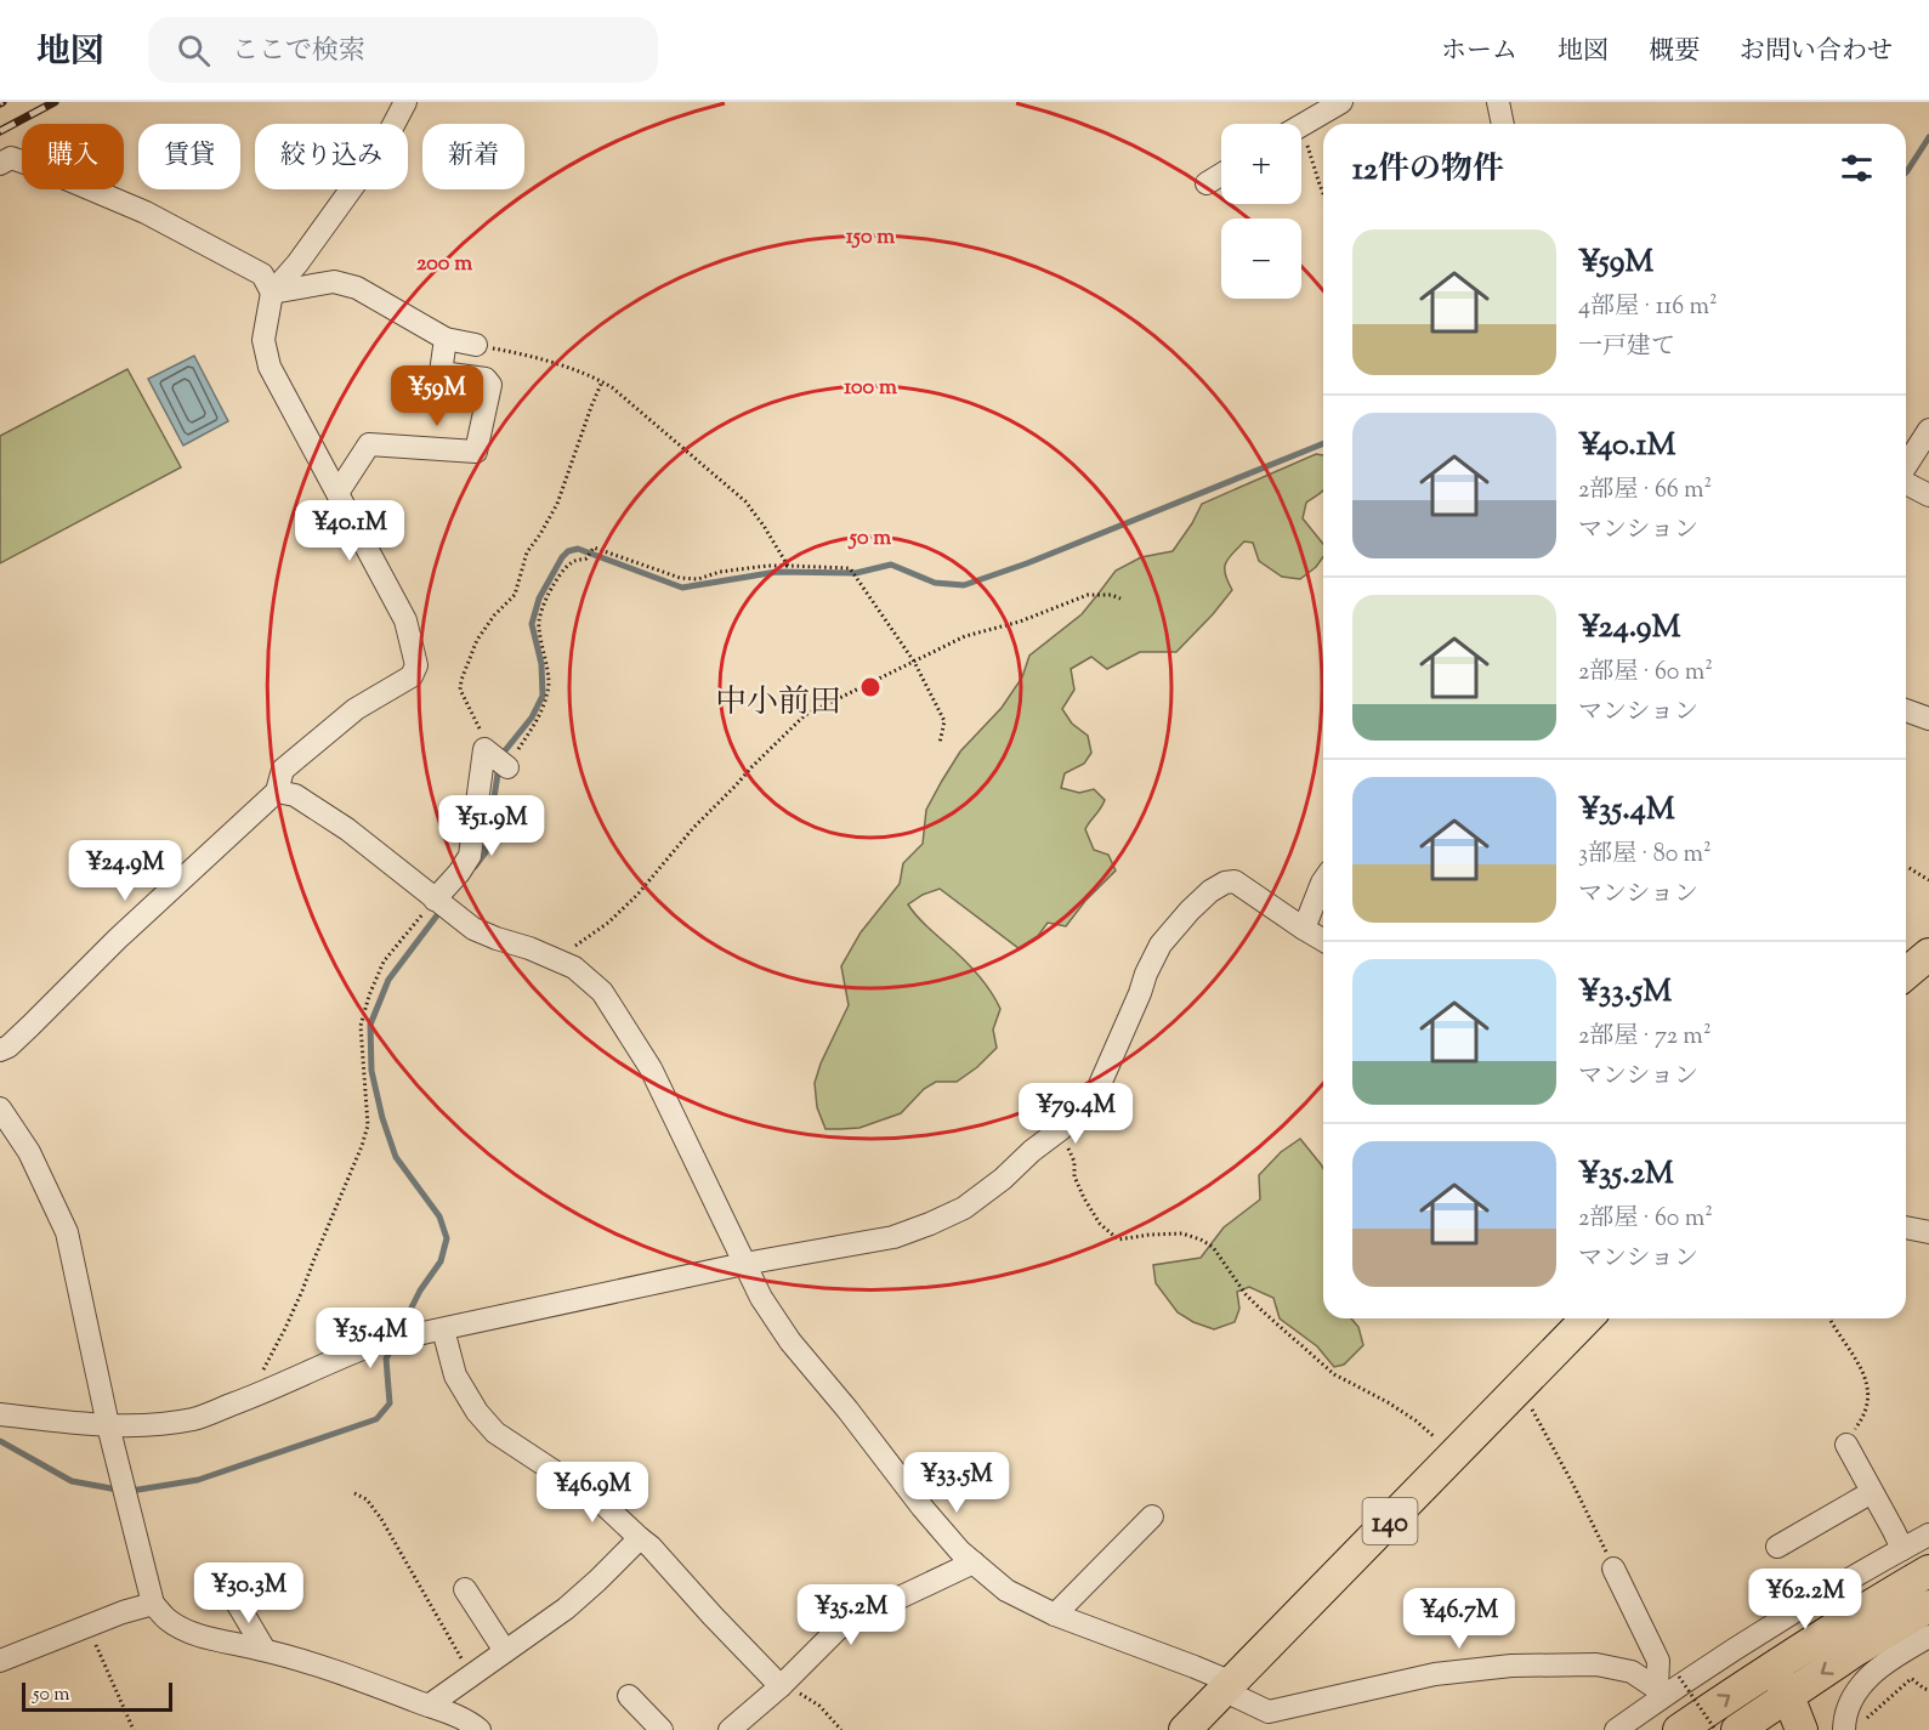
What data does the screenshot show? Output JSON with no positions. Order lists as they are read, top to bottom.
{
  "streets": {
    "highway": ["140"]
  },
  "districts": ["中小前田"],
  "scale_bar": "50 m",
  "page": {
    "header": "地図",
    "search": "ここで検索",
    "nav": [
      "ホーム",
      "地図",
      "概要",
      "お問い合わせ"
    ],
    "map_buttons": ["+", "−"],
    "chip": [
      "購入",
      "賃貸",
      "絞り込み",
      "新着"
    ],
    "heading": "12件の物件",
    "list": [
      {
        "name": "¥59M",
        "note": "4部屋 · 116 m² · 一戸建て"
      },
      {
        "name": "¥40.1M",
        "note": "2部屋 · 66 m² · マンション"
      },
      {
        "name": "¥24.9M",
        "note": "2部屋 · 60 m² · マンション"
      },
      {
        "name": "¥35.4M",
        "note": "3部屋 · 80 m² · マンション"
      },
      {
        "name": "¥33.5M",
        "note": "2部屋 · 72 m² · マンション"
      },
      {
        "name": "¥35.2M",
        "note": "2部屋 · 60 m² · マンション"
      }
    ],
    "price": [
      "¥59M",
      "¥40.1M",
      "¥51.9M",
      "¥24.9M",
      "¥79.4M",
      "¥35.4M",
      "¥33.5M",
      "¥46.9M",
      "¥30.3M",
      "¥62.2M",
      "¥35.2M",
      "¥46.7M"
    ],
    "scale": "50 m"
  },
  "rings": [
    "150 m",
    "200 m",
    "100 m",
    "50 m"
  ]
}
